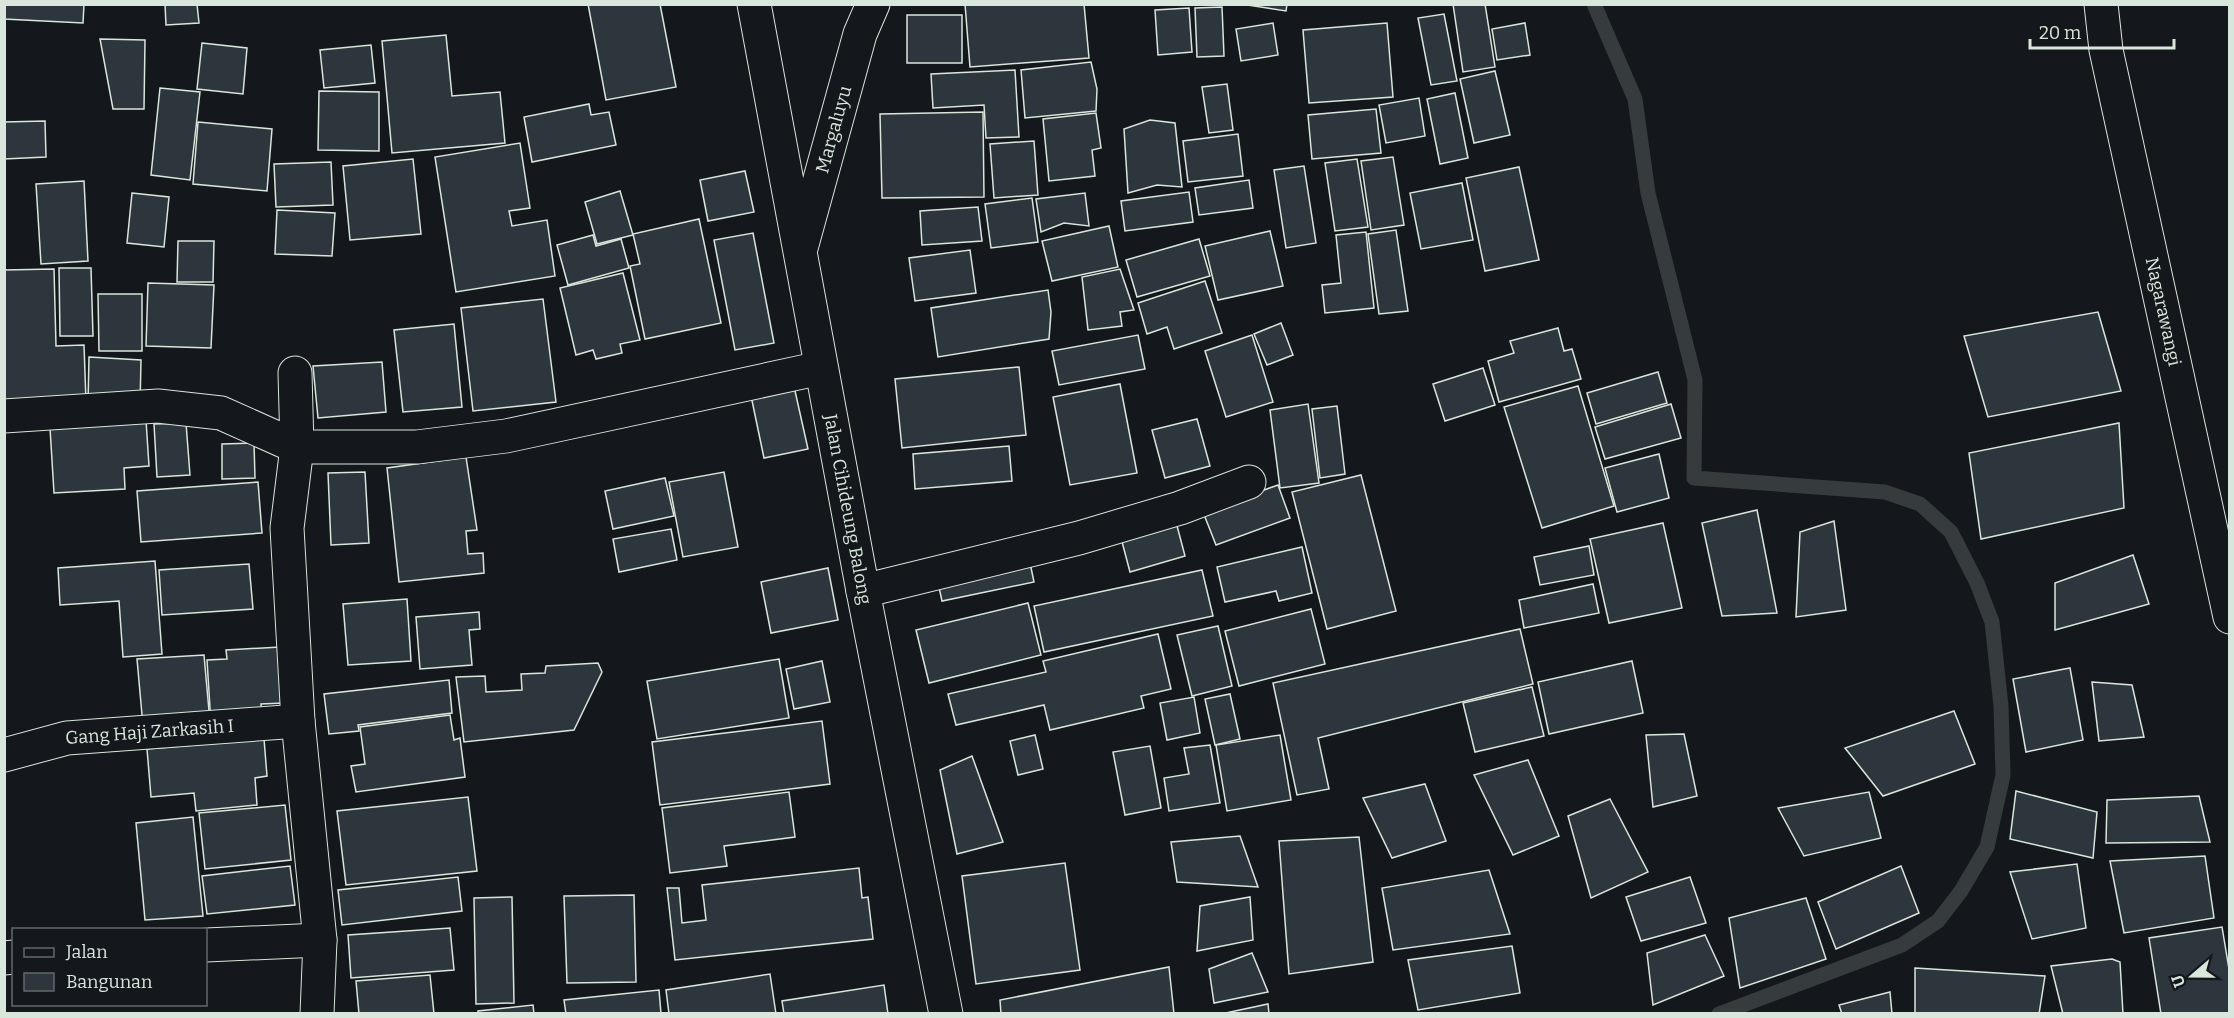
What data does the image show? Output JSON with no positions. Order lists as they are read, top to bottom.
{
  "streets": {
    "street": [
      "Margaluyu",
      "Nagarawangi",
      "Jalan Cihideung Balong",
      "Gang Haji Zarkasih I"
    ]
  },
  "crossings": [
    ["Margaluyu", "Jalan Cihideung Balong"]
  ],
  "legend": ["Jalan", "Bangunan"],
  "scale_bar": "20 m",
  "north": "left"
}
